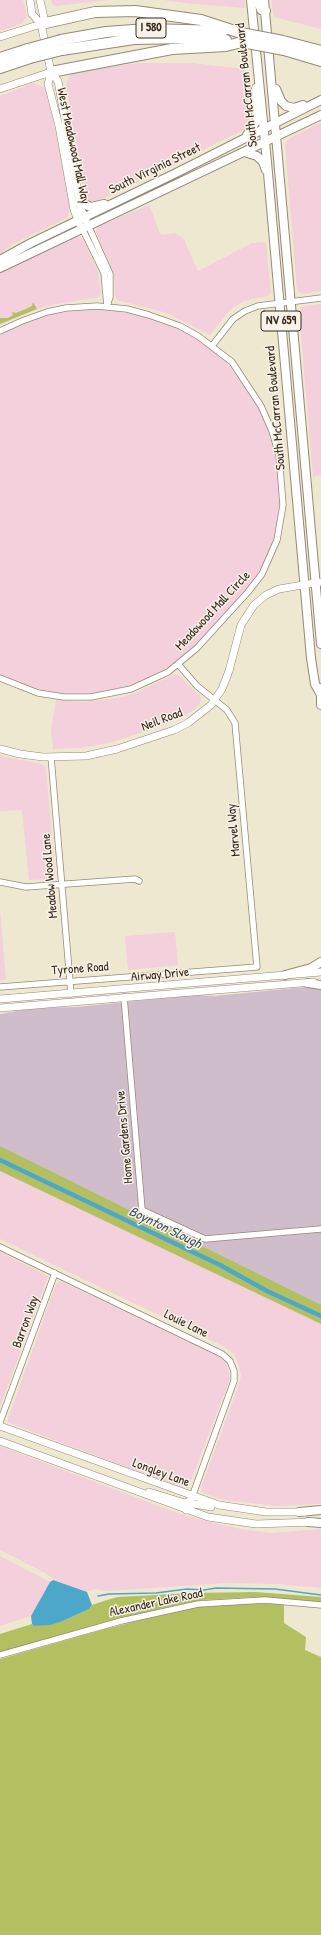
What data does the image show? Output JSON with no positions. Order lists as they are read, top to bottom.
{
  "streets": {
    "highway": ["I 580"],
    "main road": [
      "South McCarran Boulevard",
      "West Meadowood Mall Way",
      "South Virginia Street",
      "NV 659",
      "Neil Road",
      "Airway Drive",
      "Longley Lane"
    ],
    "street": [
      "Meadowood Mall Circle",
      "Marvel Way",
      "Meadow Wood Lane",
      "Tyrone Road",
      "Home Gardens Drive",
      "Barron Way",
      "Louie Lane",
      "Alexander Lake Road"
    ]
  },
  "crossings": [
    ["South McCarran Boulevard", "South Virginia Street"],
    ["South McCarran Boulevard", "Neil Road"],
    ["West Meadowood Mall Way", "South Virginia Street"],
    ["Meadowood Mall Circle", "Marvel Way"],
    ["Neil Road", "Marvel Way"],
    ["Neil Road", "Meadow Wood Lane"],
    ["Marvel Way", "Tyrone Road"],
    ["Meadow Wood Lane", "Tyrone Road"],
    ["Meadow Wood Lane", "Airway Drive"],
    ["Airway Drive", "Home Gardens Drive"],
    ["Barron Way", "Louie Lane"],
    ["Louie Lane", "Longley Lane"]
  ],
  "water": ["Boynton Slough"]
}
